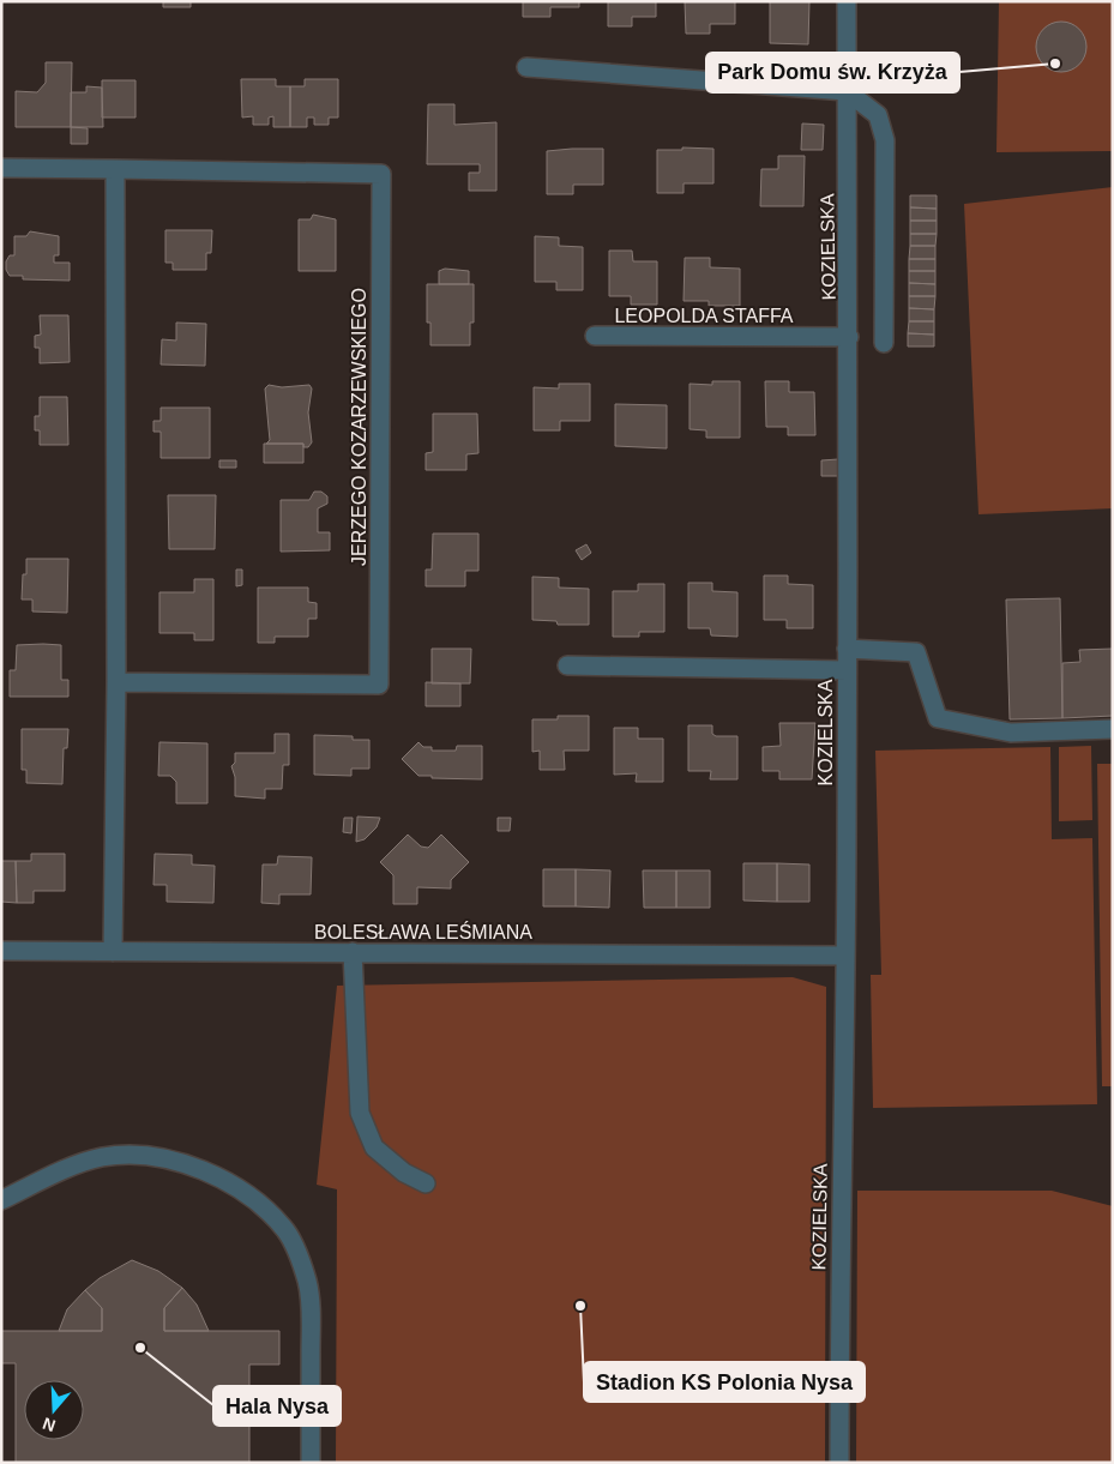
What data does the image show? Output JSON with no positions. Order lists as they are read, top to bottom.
{
  "streets": {
    "street": [
      "KOZIELSKA",
      "LEOPOLDA STAFFA",
      "JERZEGO KOZARZEWSKIEGO",
      "BOLESŁAWA LEŚMIANA"
    ]
  },
  "crossings": [
    ["KOZIELSKA", "LEOPOLDA STAFFA"],
    ["KOZIELSKA", "BOLESŁAWA LEŚMIANA"]
  ],
  "places": ["Park Domu św. Krzyża", "Stadion KS Polonia Nysa", "Hala Nysa"],
  "north": "bottom"
}
